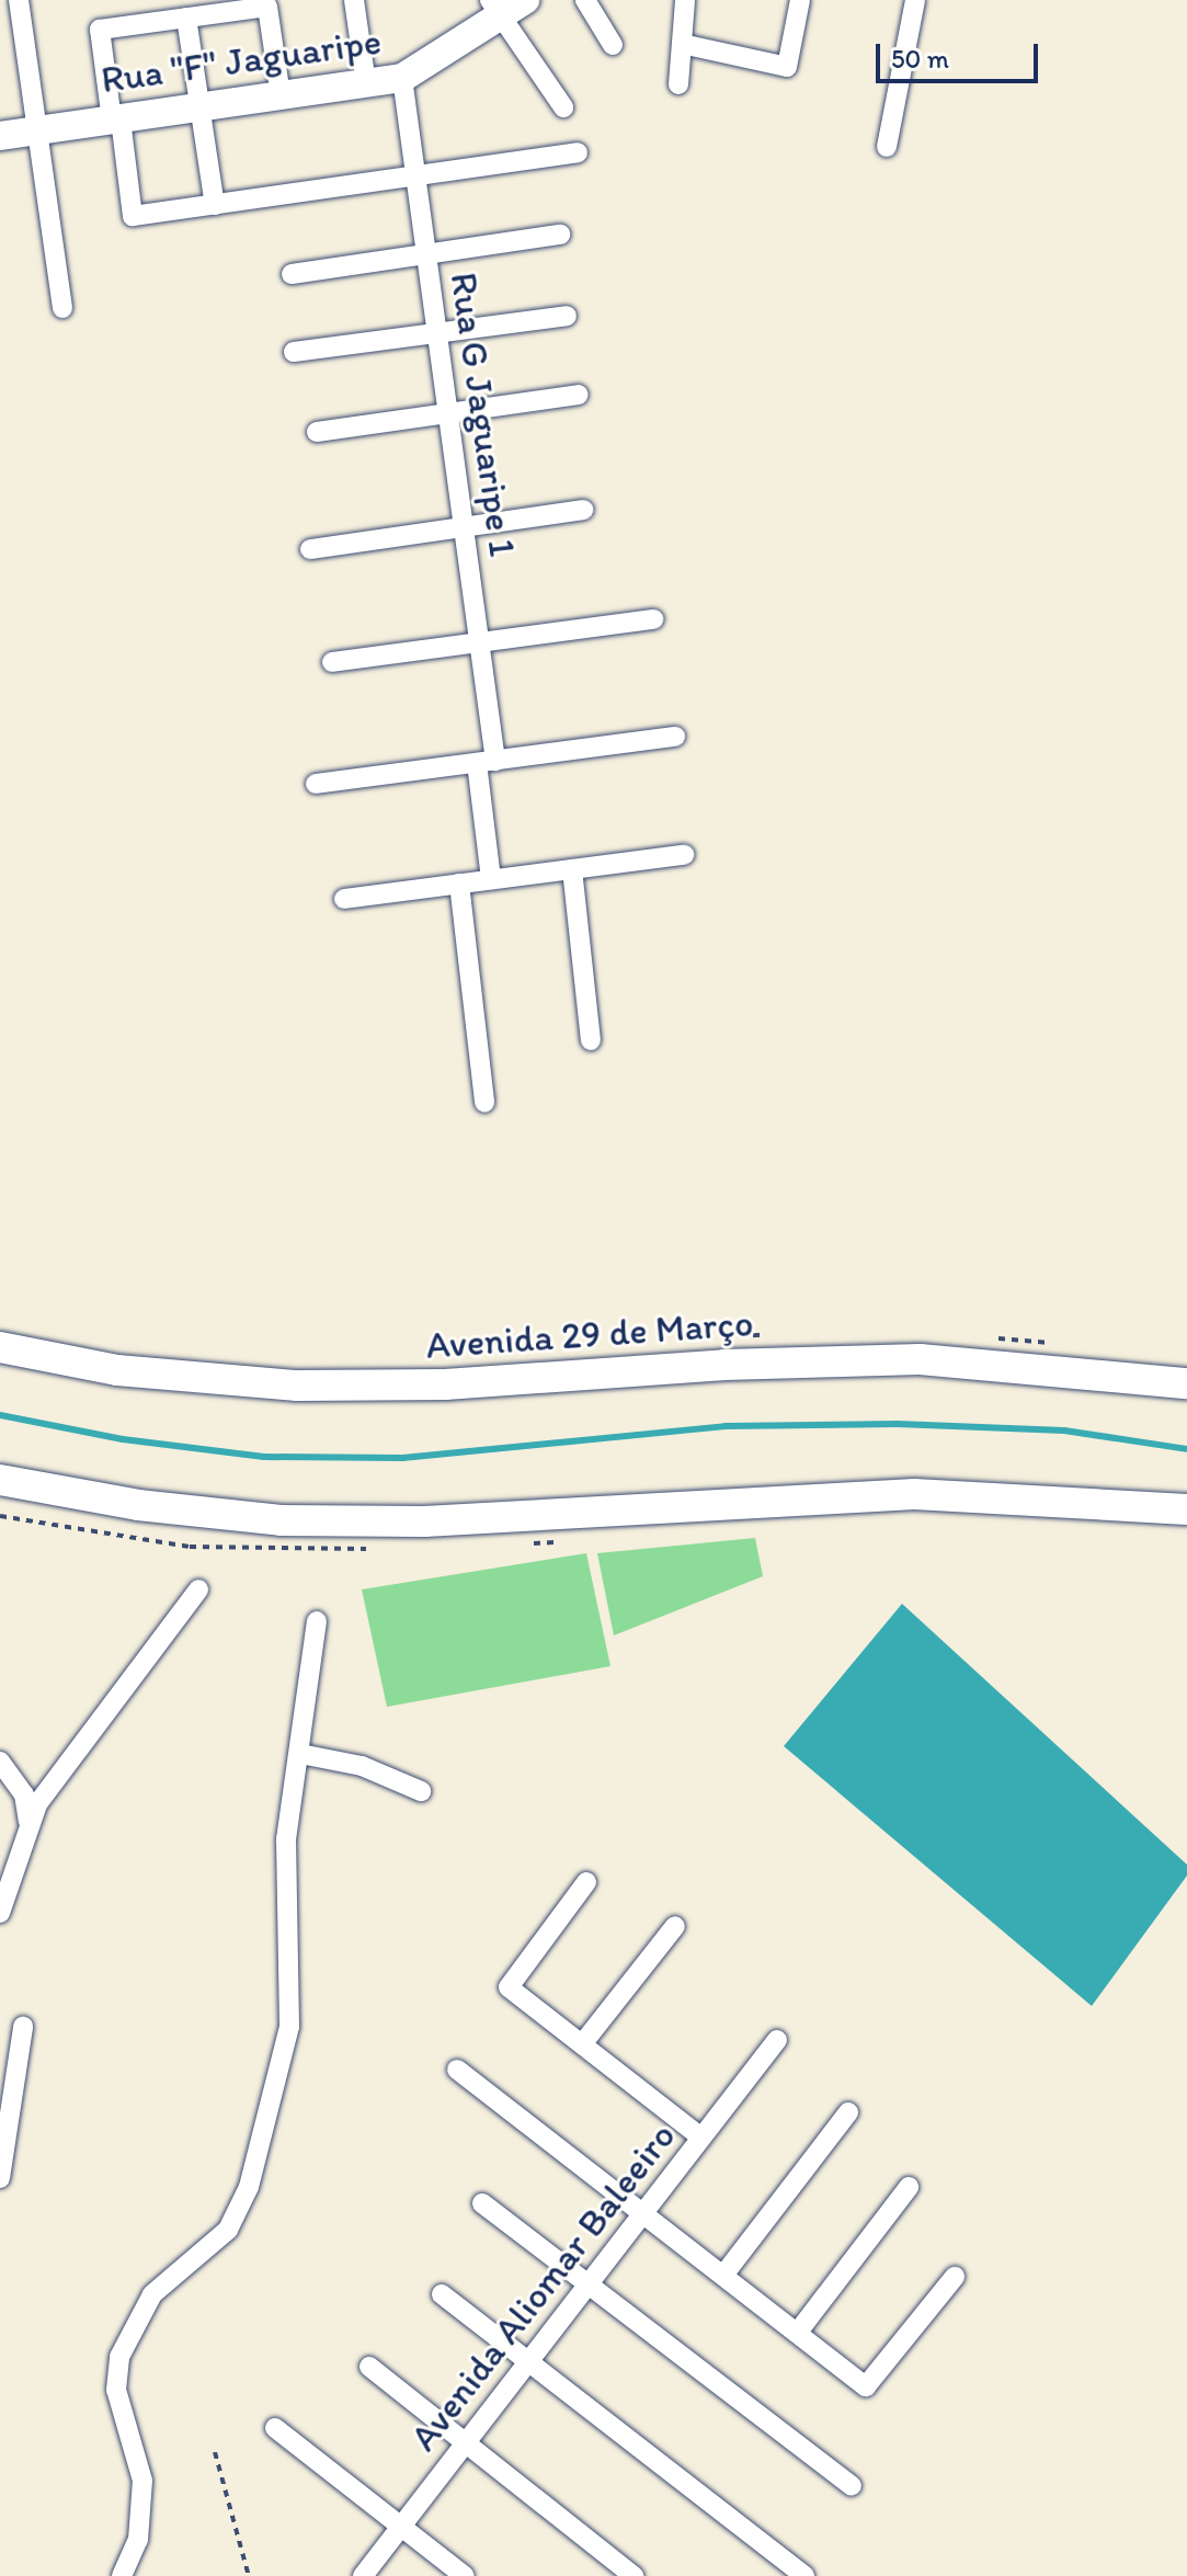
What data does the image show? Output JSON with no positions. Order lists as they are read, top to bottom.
{
  "streets": {
    "main road": ["Rua \"F\" Jaguaripe", "Avenida 29 de Março"],
    "street": ["Rua G Jaguaripe 1", "Avenida Aliomar Baleeiro"]
  },
  "crossings": [
    ["Rua \"F\" Jaguaripe", "Rua G Jaguaripe 1"]
  ],
  "scale_bar": "50 m"
}
